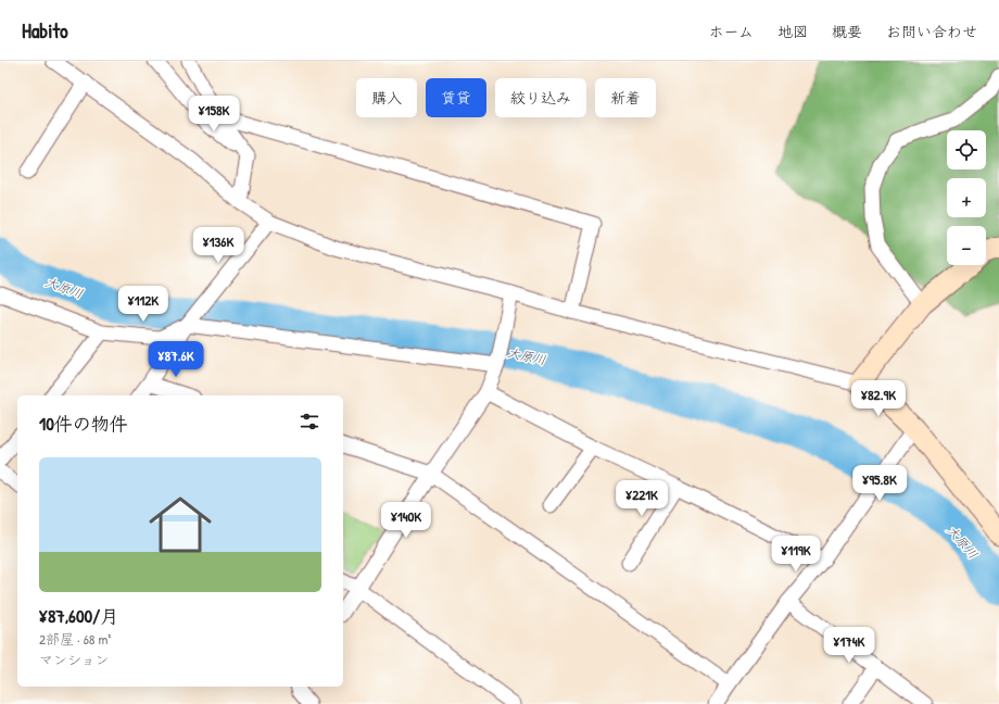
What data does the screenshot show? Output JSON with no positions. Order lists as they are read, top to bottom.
{
  "water": ["大原川"],
  "page": {
    "header": "Habito",
    "nav": [
      "ホーム",
      "地図",
      "概要",
      "お問い合わせ"
    ],
    "chip": [
      "購入",
      "賃貸",
      "絞り込み",
      "新着"
    ],
    "price": [
      "¥158K",
      "¥136K",
      "¥112K",
      "¥87.6K",
      "¥82.9K",
      "¥95.8K",
      "¥221K",
      "¥140K",
      "¥119K",
      "¥174K"
    ],
    "map_buttons": ["+", "−"],
    "heading": "10件の物件",
    "list": [
      {
        "name": "¥87,600/月",
        "note": "2部屋 · 68 m² · マンション"
      }
    ]
  }
}
